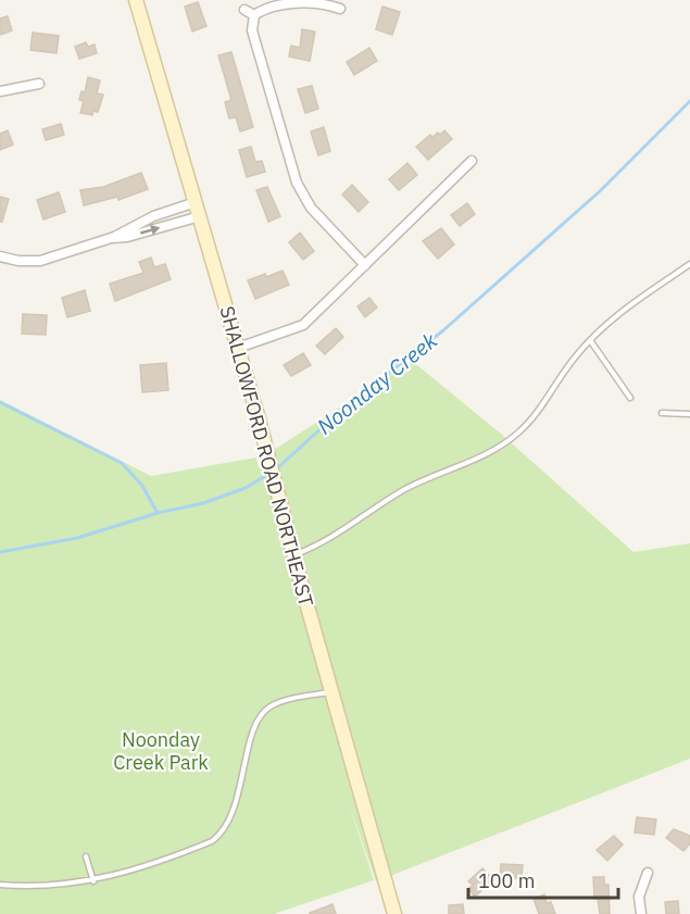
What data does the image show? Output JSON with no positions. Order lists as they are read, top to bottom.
{
  "streets": {
    "street": ["SHALLOWFORD ROAD NORTHEAST"]
  },
  "water": ["Noonday Creek"],
  "parks": ["Noonday Creek Park"],
  "scale_bar": "100 m"
}
